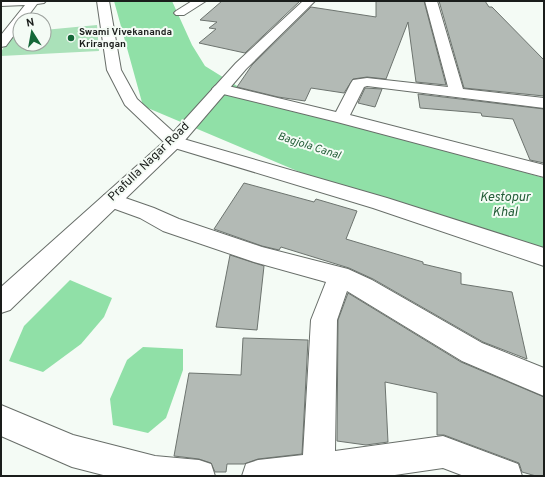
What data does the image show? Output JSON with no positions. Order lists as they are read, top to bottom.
{
  "streets": {
    "street": ["Prafulla Nagar Road"]
  },
  "water": ["Bagjola Canal", "Kestopur Khal"],
  "places": ["Swami Vivekananda Krirangan"],
  "north": "top"
}
